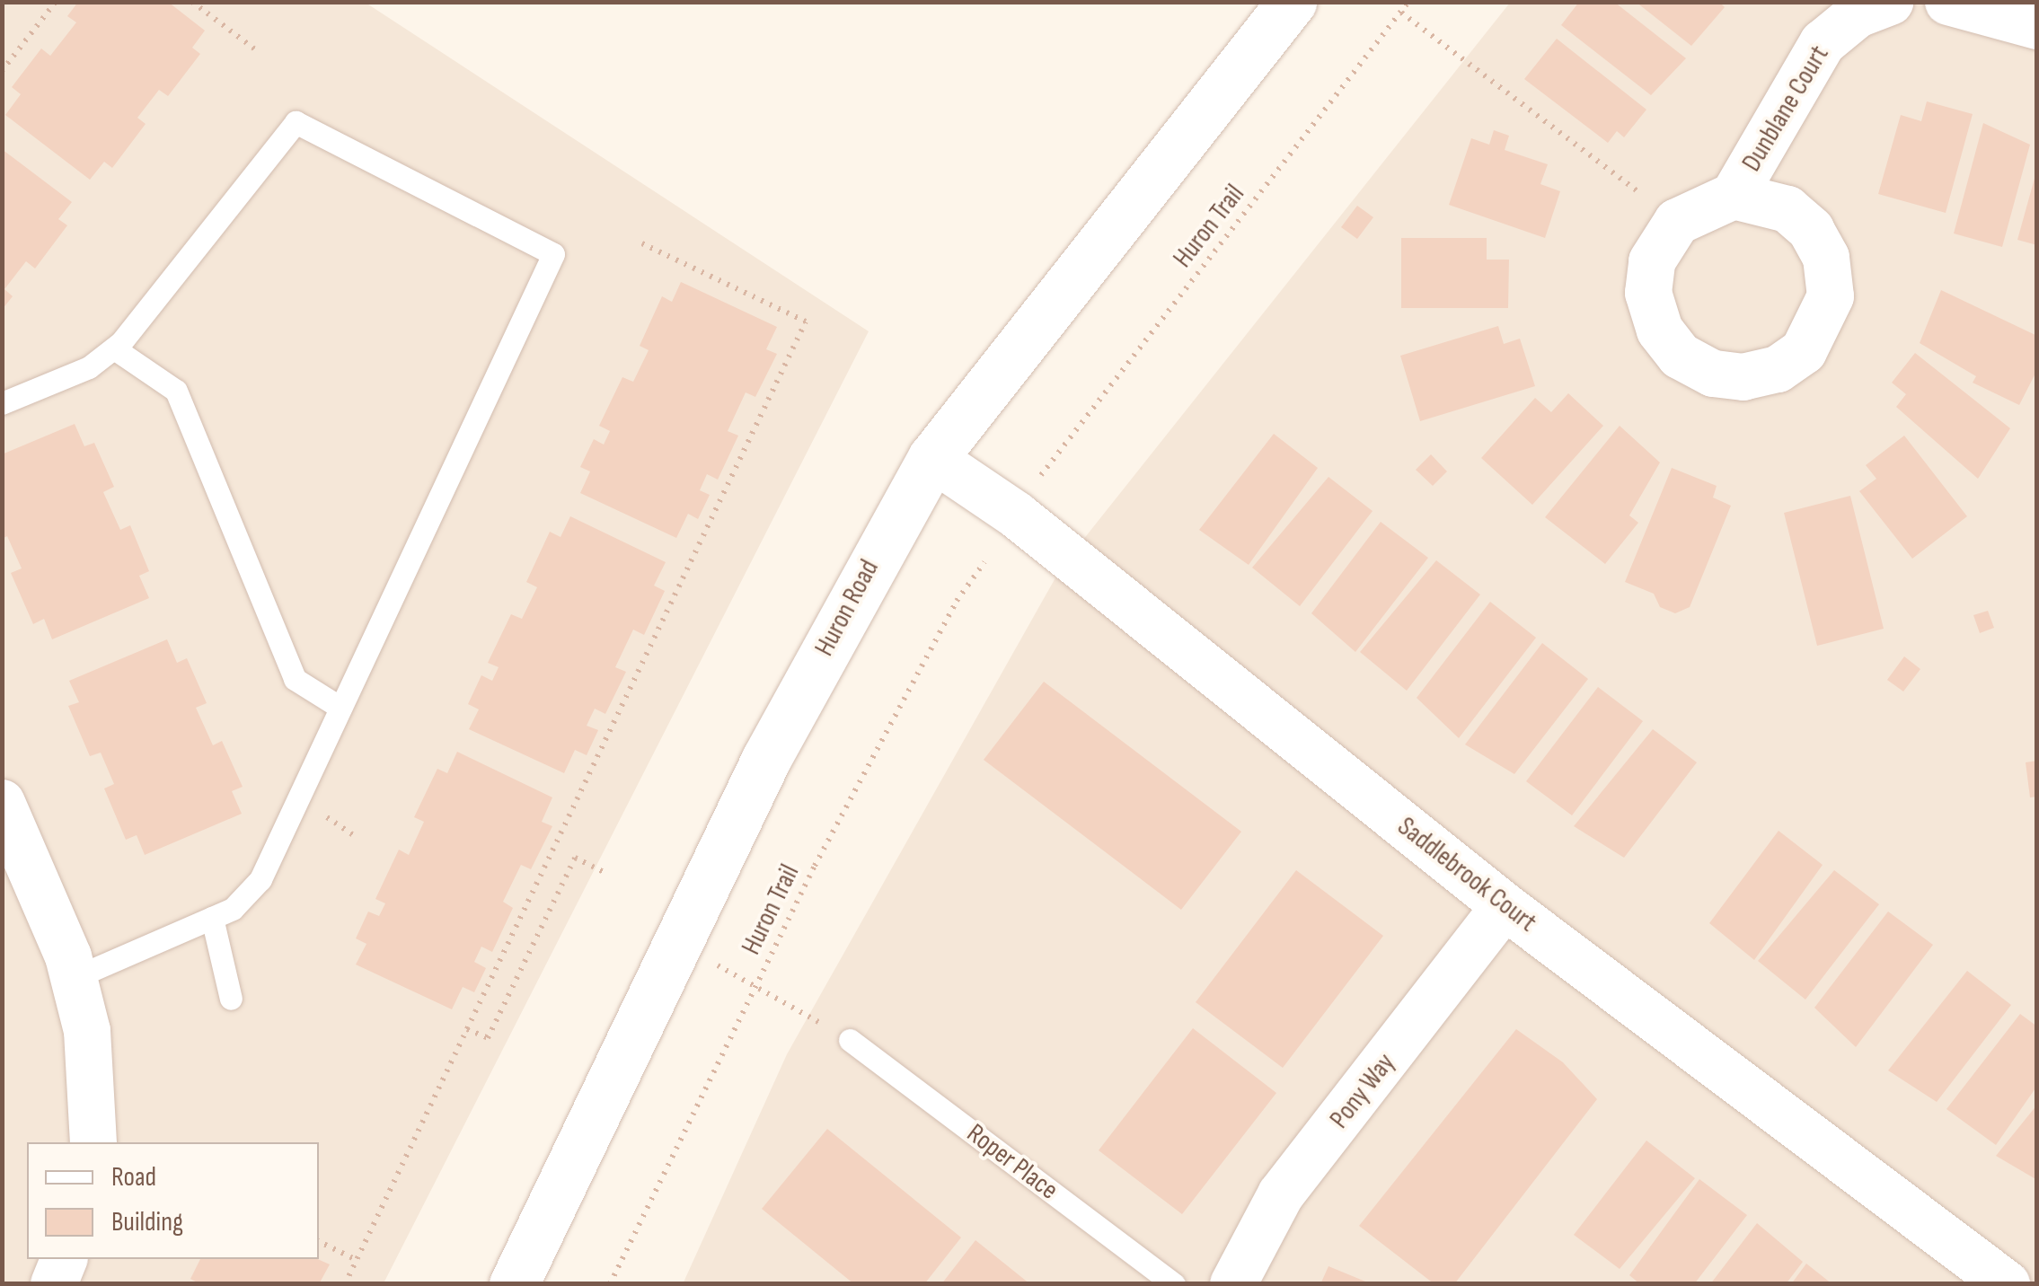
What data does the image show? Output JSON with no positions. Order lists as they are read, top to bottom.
{
  "streets": {
    "main road": ["Huron Road"],
    "street": ["Dunblane Court", "Saddlebrook Court", "Pony Way"],
    "lane": ["Roper Place"],
    "path": ["Huron Trail"]
  },
  "crossings": [
    ["Huron Road", "Saddlebrook Court"],
    ["Saddlebrook Court", "Pony Way"]
  ],
  "legend": ["Road", "Building"]
}
